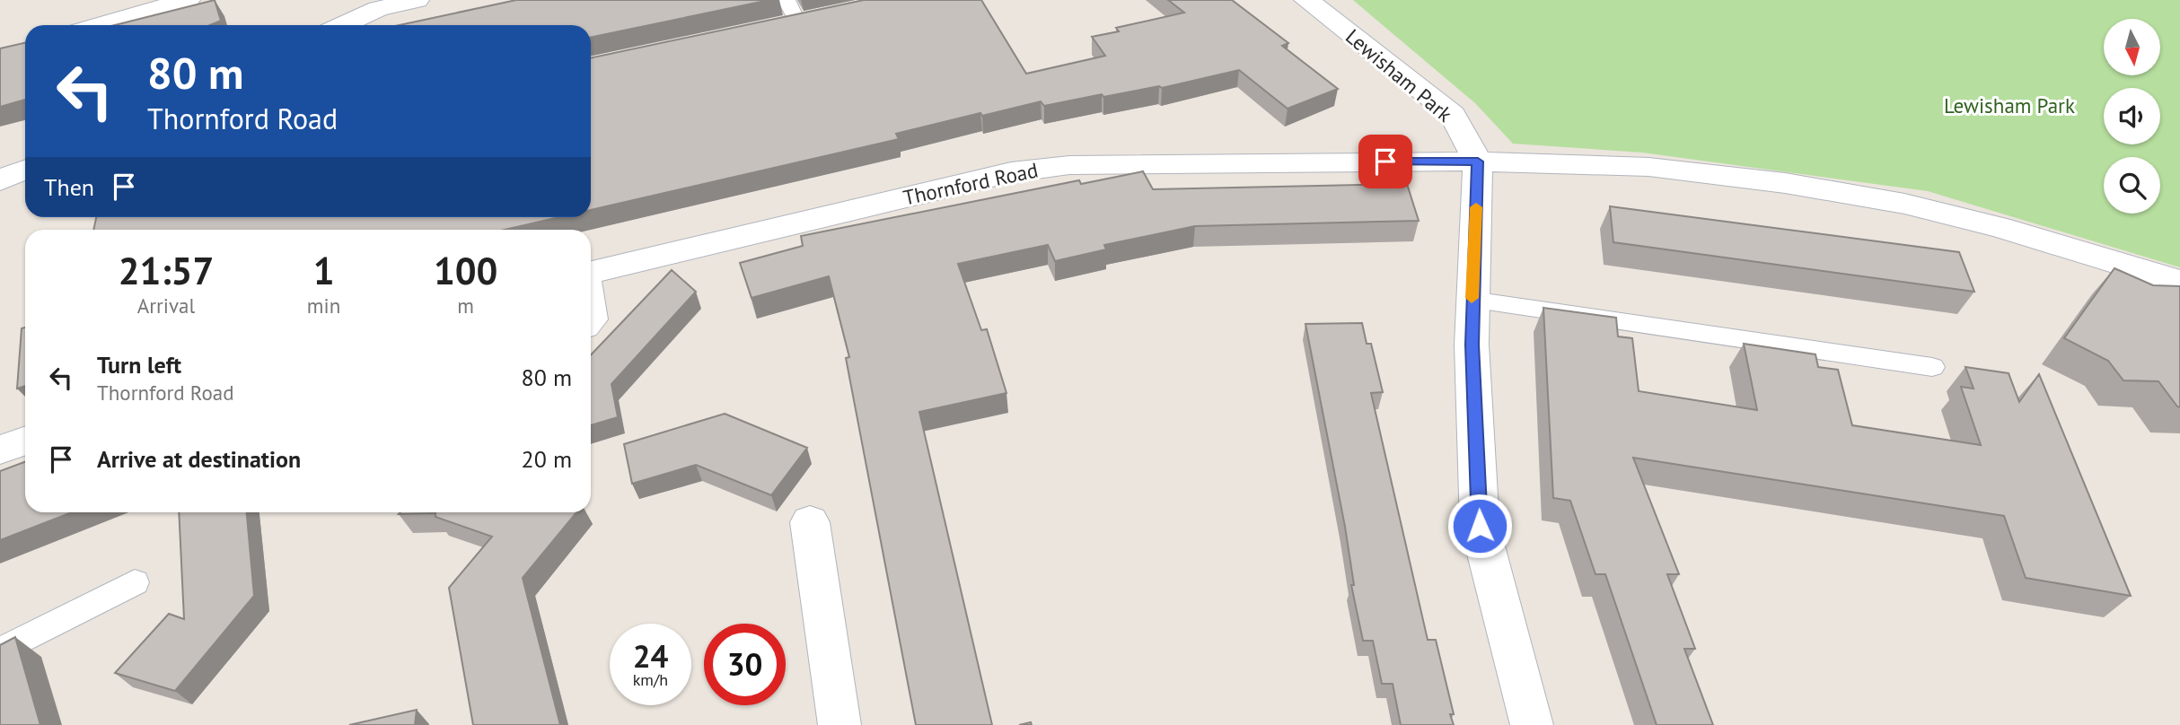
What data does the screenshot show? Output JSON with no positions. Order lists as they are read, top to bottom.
{
  "streets": {
    "street": ["Lewisham Park", "Thornford Road"]
  },
  "crossings": [
    ["Lewisham Park", "Thornford Road"]
  ],
  "parks": ["Lewisham Park"],
  "north": "bottom",
  "page": {
    "turn": ["80 m", "Thornford Road"],
    "then": "Then",
    "eta": [
      "21:57",
      "Arrival",
      "1",
      "min",
      "100",
      "m"
    ],
    "list": [
      {
        "name": "Turn left",
        "note": "Thornford Road",
        "value": "80 m"
      },
      {
        "name": "Arrive at destination",
        "value": "20 m"
      }
    ],
    "speed": "24 km/h",
    "limit": "30"
  }
}
